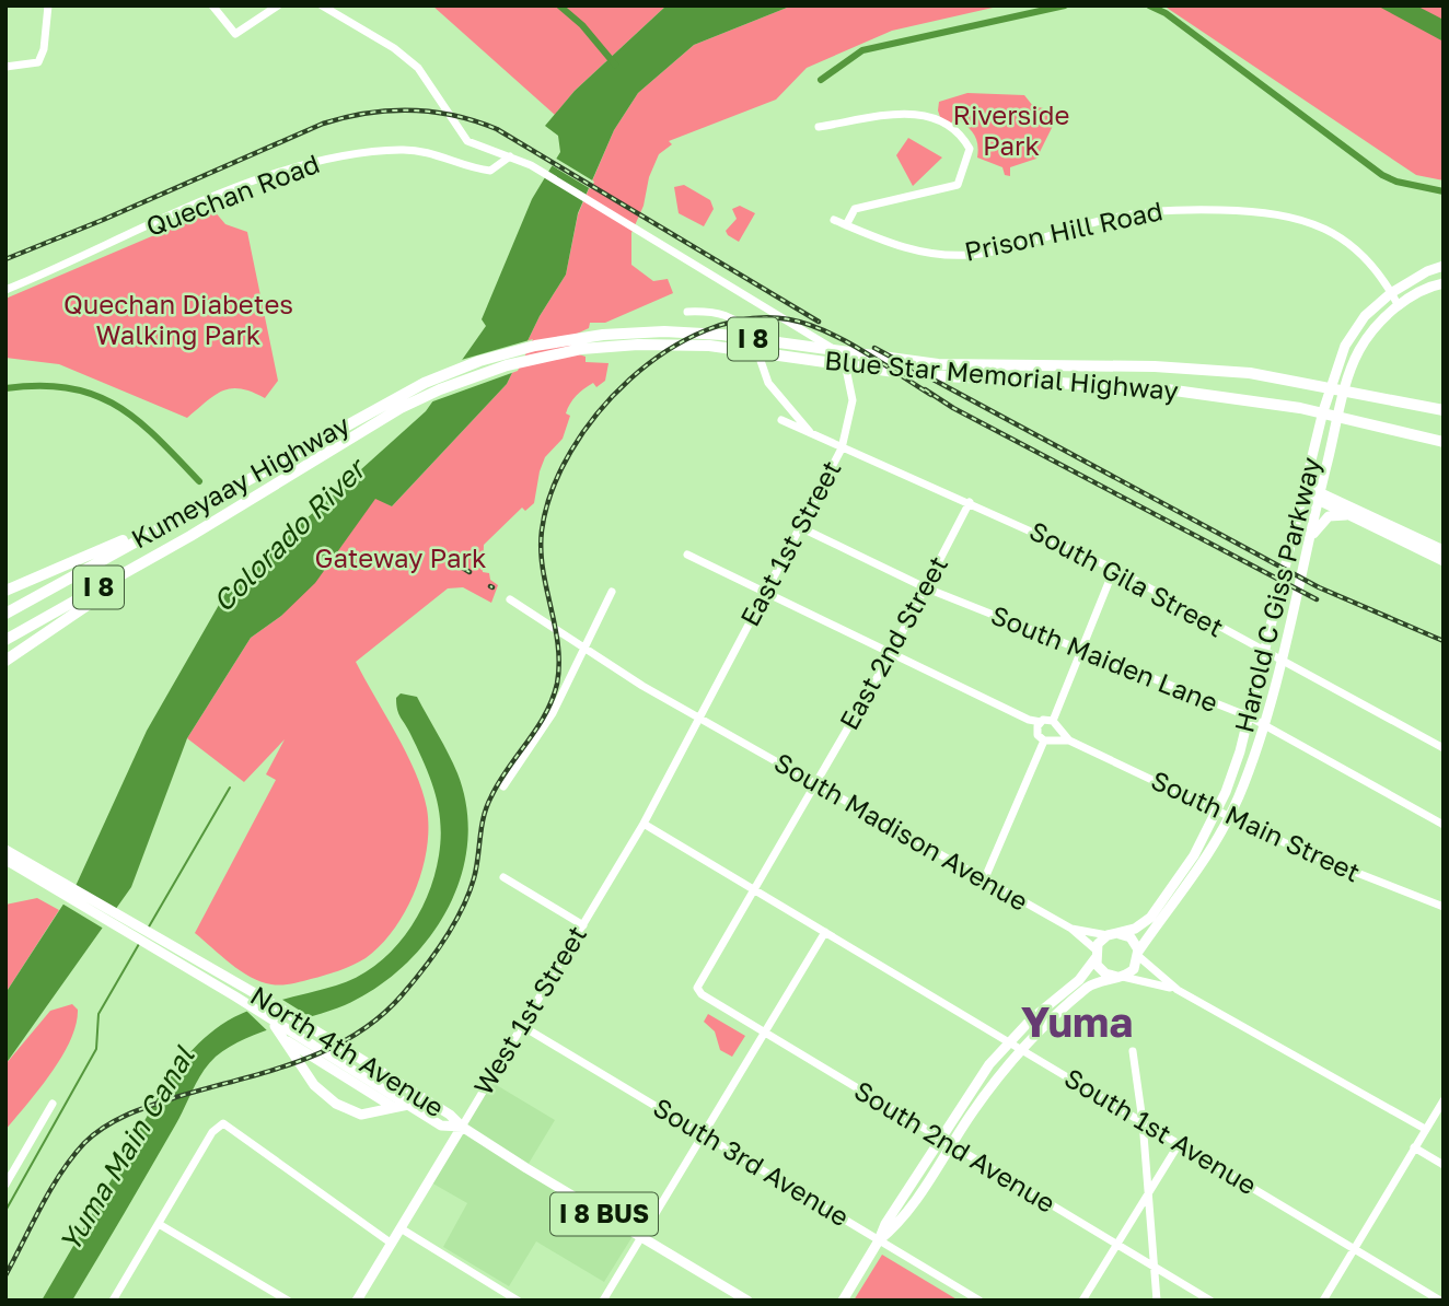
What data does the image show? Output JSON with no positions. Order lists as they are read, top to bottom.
{
  "streets": {
    "highway": ["I 8", "Blue Star Memorial Highway", "Kumeyaay Highway"],
    "main road": [
      "Harold C Giss Parkway",
      "West 1st Street",
      "North 4th Avenue",
      "I 8 BUS"
    ],
    "street": [
      "Quechan Road",
      "Prison Hill Road",
      "East 1st Street",
      "South Gila Street",
      "East 2nd Street",
      "South Maiden Lane",
      "South Main Street",
      "South Madison Avenue",
      "South 1st Avenue",
      "South 2nd Avenue",
      "South 3rd Avenue"
    ]
  },
  "crossings": [
    ["Quechan Road", "East 1st Street"],
    ["Prison Hill Road", "Harold C Giss Parkway"],
    ["Blue Star Memorial Highway", "Kumeyaay Highway"],
    ["East 1st Street", "South Gila Street"],
    ["East 1st Street", "South Maiden Lane"],
    ["East 1st Street", "South Madison Avenue"],
    ["East 1st Street", "West 1st Street"],
    ["South Gila Street", "Harold C Giss Parkway"],
    ["South Gila Street", "East 2nd Street"],
    ["Harold C Giss Parkway", "South Maiden Lane"],
    ["Harold C Giss Parkway", "South Main Street"],
    ["Harold C Giss Parkway", "South Madison Avenue"],
    ["East 2nd Street", "South Maiden Lane"],
    ["East 2nd Street", "South Madison Avenue"],
    ["East 2nd Street", "South 1st Avenue"],
    ["East 2nd Street", "South 2nd Avenue"],
    ["South Madison Avenue", "West 1st Street"],
    ["West 1st Street", "North 4th Avenue"],
    ["West 1st Street", "South 1st Avenue"],
    ["West 1st Street", "South 3rd Avenue"],
    ["West 1st Street", "I 8 BUS"],
    ["North 4th Avenue", "I 8 BUS"]
  ],
  "districts": ["Yuma"],
  "water": ["Colorado River", "Yuma Main Canal"],
  "parks": ["Riverside Park", "Quechan Diabetes Walking Park", "Gateway Park"]
}
